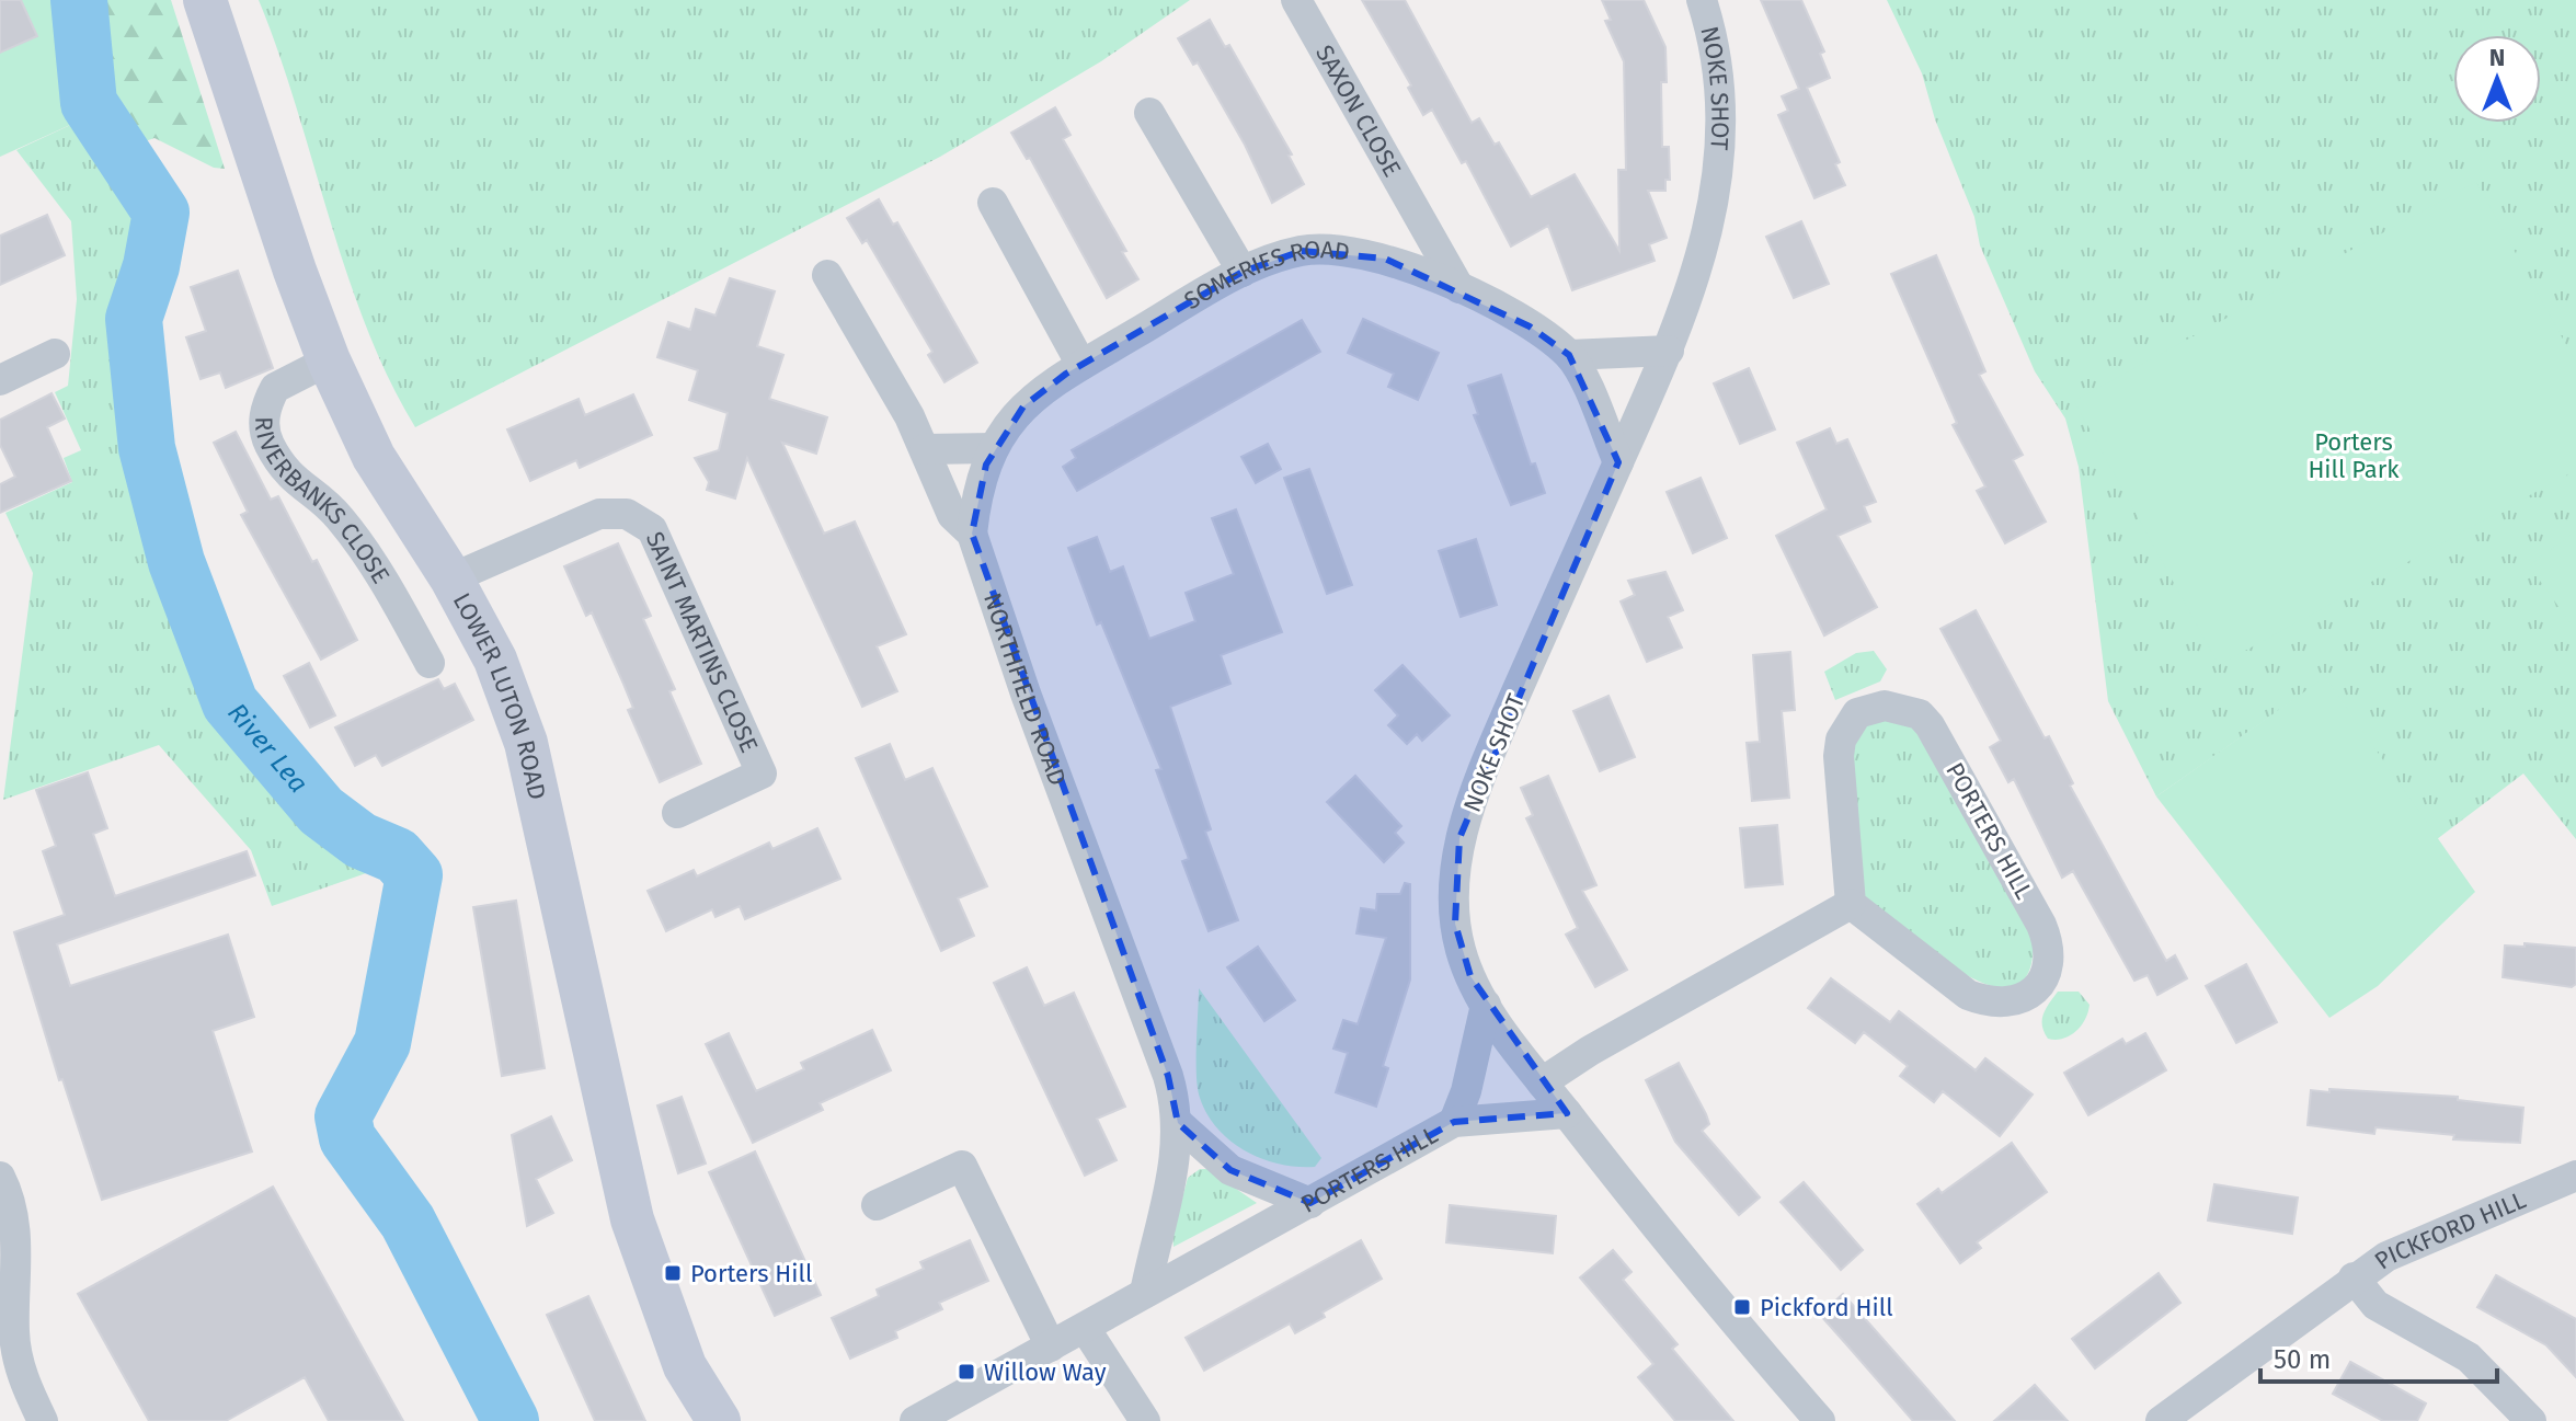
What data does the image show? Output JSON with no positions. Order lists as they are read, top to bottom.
{
  "streets": {
    "main road": ["LOWER LUTON ROAD"],
    "street": [
      "NOKE SHOT",
      "SAXON CLOSE",
      "SOMERIES ROAD",
      "RIVERBANKS CLOSE",
      "SAINT MARTINS CLOSE",
      "NORTHFIELD ROAD",
      "PORTERS HILL",
      "PICKFORD HILL"
    ]
  },
  "crossings": [
    ["NOKE SHOT", "SOMERIES ROAD"],
    ["NOKE SHOT", "PORTERS HILL"],
    ["SAXON CLOSE", "SOMERIES ROAD"],
    ["SOMERIES ROAD", "NORTHFIELD ROAD"],
    ["RIVERBANKS CLOSE", "LOWER LUTON ROAD"],
    ["SAINT MARTINS CLOSE", "LOWER LUTON ROAD"],
    ["NORTHFIELD ROAD", "PORTERS HILL"]
  ],
  "water": ["River Lea"],
  "parks": ["Porters Hill Park"],
  "places": {
    "transit": ["Porters Hill", "Pickford Hill", "Willow Way"]
  },
  "scale_bar": "50 m",
  "north": "top"
}
